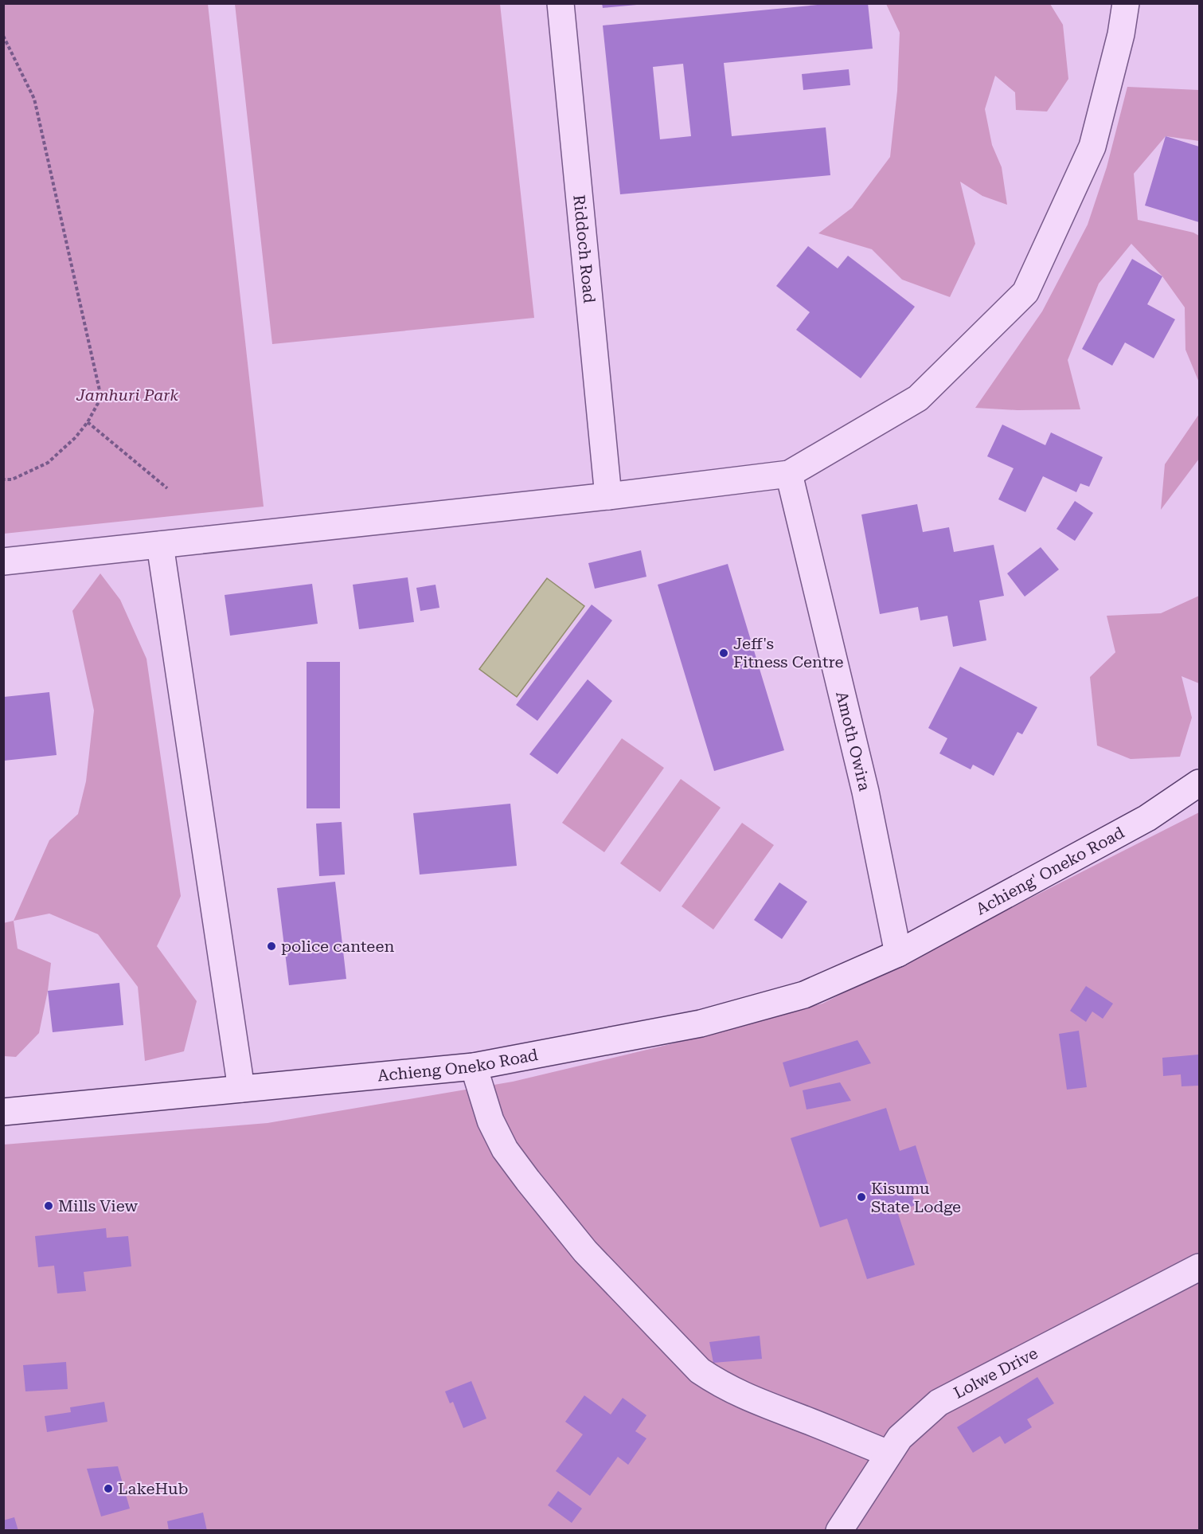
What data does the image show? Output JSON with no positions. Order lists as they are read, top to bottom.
{
  "streets": {
    "street": [
      "Riddoch Road",
      "Amoth Owira",
      "Achieng' Oneko Road",
      "Achieng Oneko Road",
      "Lolwe Drive"
    ]
  },
  "crossings": [
    ["Amoth Owira", "Achieng' Oneko Road"],
    ["Amoth Owira", "Achieng Oneko Road"],
    ["Achieng' Oneko Road", "Achieng Oneko Road"]
  ],
  "parks": ["Jamhuri Park"],
  "places": [
    "Jeff's Fitness Centre",
    "police canteen",
    "Kisumu State Lodge",
    "Mills View",
    "LakeHub"
  ]
}
